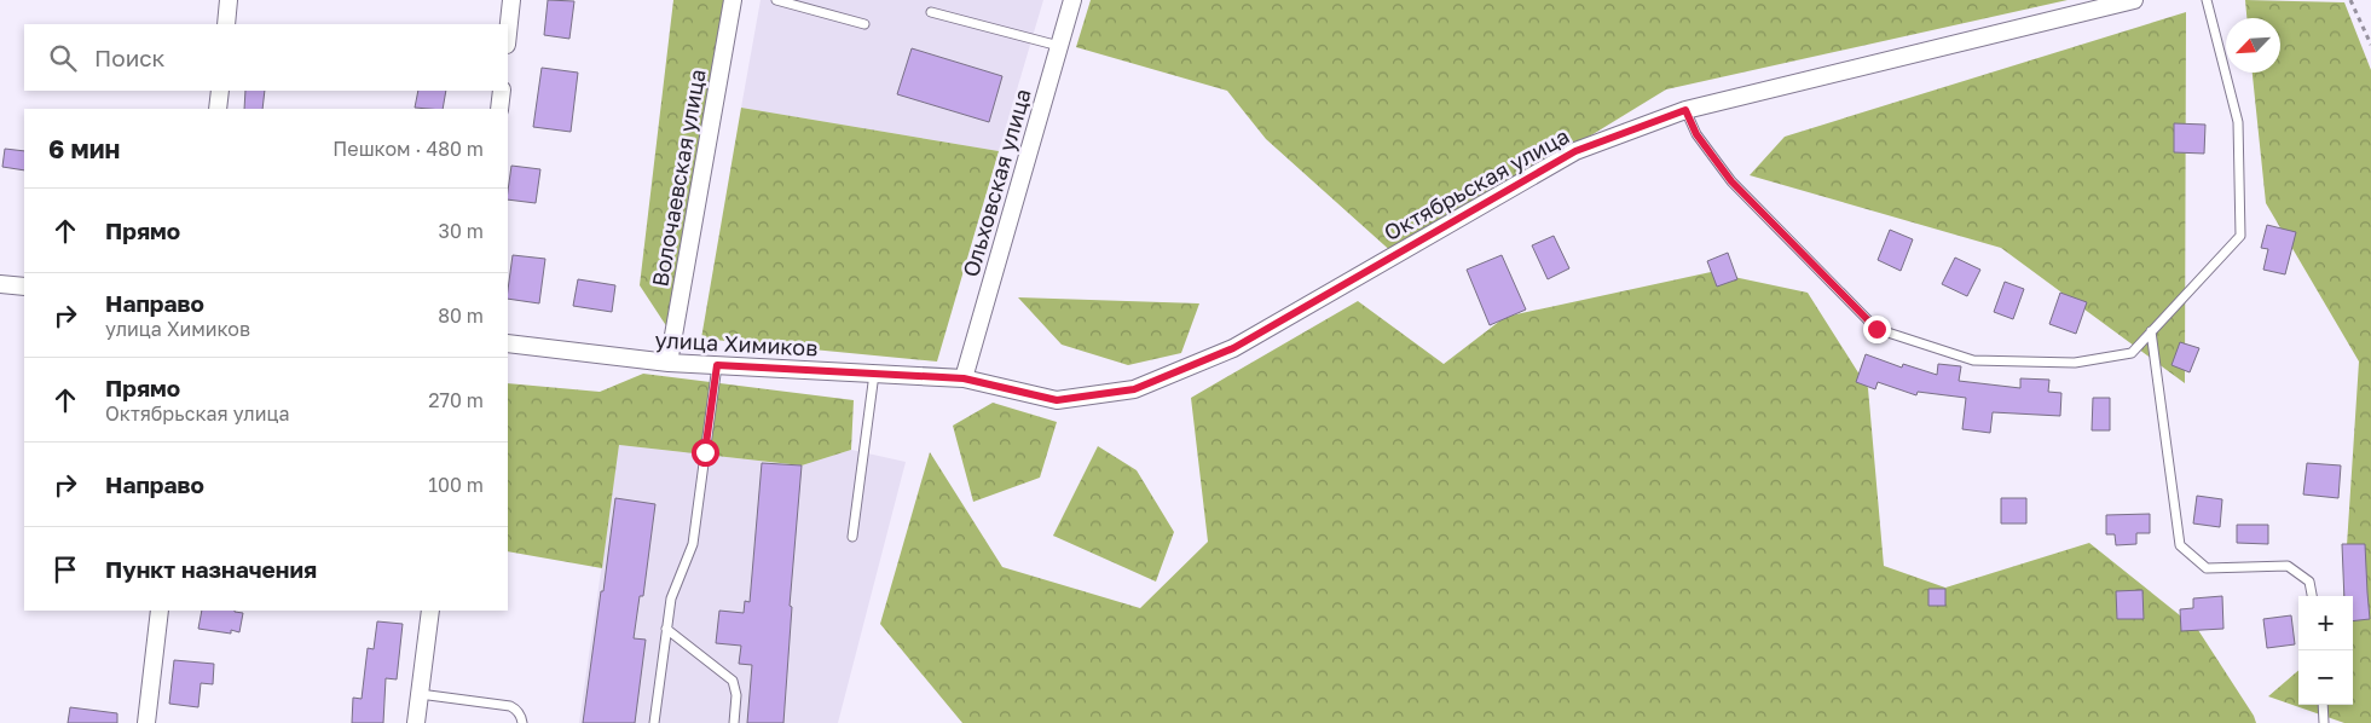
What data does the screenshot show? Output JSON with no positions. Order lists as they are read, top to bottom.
{
  "streets": {
    "street": [
      "Волочаевская улица",
      "Ольховская улица",
      "Октябрьская улица",
      "улица Химиков"
    ]
  },
  "crossings": [
    ["Волочаевская улица", "улица Химиков"],
    ["Ольховская улица", "Октябрьская улица"],
    ["Ольховская улица", "улица Химиков"],
    ["Октябрьская улица", "улица Химиков"]
  ],
  "north": "bottom left",
  "page": {
    "search": "Поиск",
    "heading": ["6 мин", "Пешком · 480 m"],
    "list": [
      ["Прямо", "30 m"],
      ["Направо", "улица Химиков", "80 m"],
      ["Прямо", "Октябрьская улица", "270 m"],
      ["Направо", "100 m"],
      "Пункт назначения"
    ],
    "map_buttons": ["+", "−"]
  }
}
